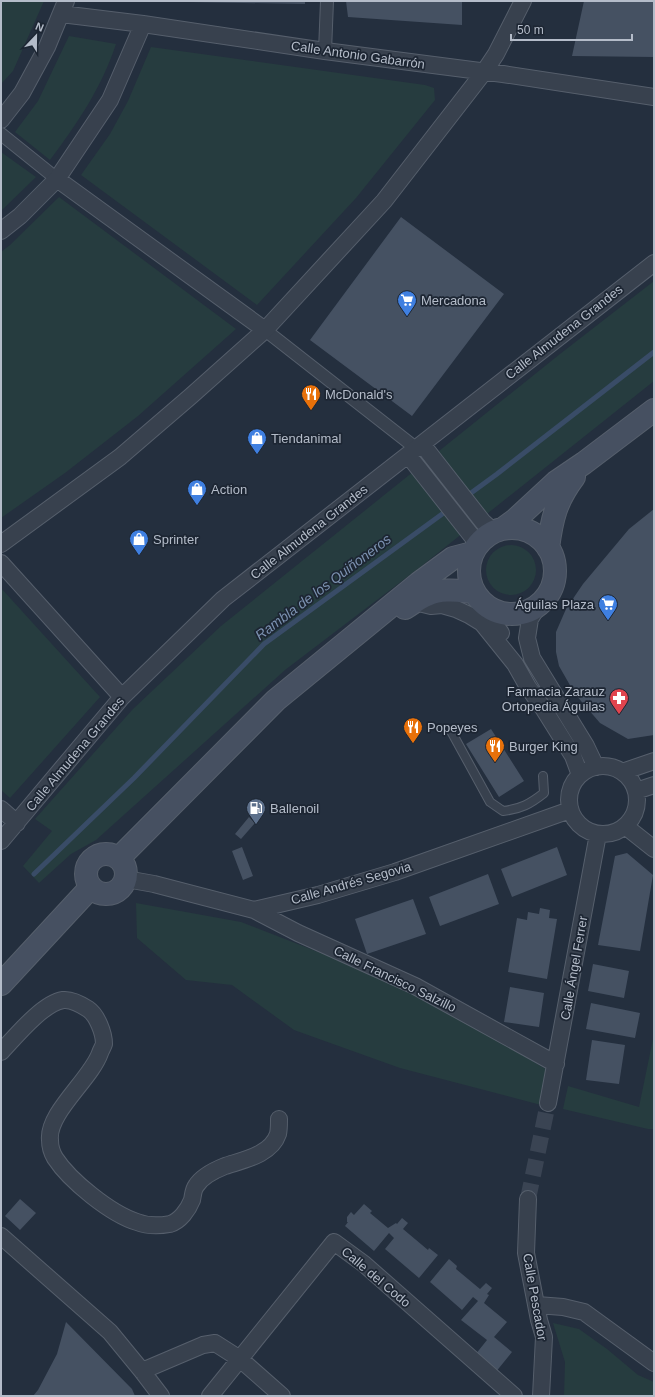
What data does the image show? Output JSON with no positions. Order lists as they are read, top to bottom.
{
  "streets": {
    "street": [
      "Calle Antonio Gabarrón",
      "Calle Almudena Grandes",
      "Calle Andrés Segovia",
      "Calle Ángel Ferrer",
      "Calle Francisco Salzillo",
      "Calle del Codo",
      "Calle Pescador"
    ]
  },
  "crossings": [
    ["Calle Andrés Segovia", "Calle Ángel Ferrer"],
    ["Calle Andrés Segovia", "Calle Francisco Salzillo"],
    ["Calle Ángel Ferrer", "Calle Francisco Salzillo"]
  ],
  "water": ["Rambla de los Quiñoneros"],
  "places": {
    "supermarket": ["Mercadona", "Águilas Plaza"],
    "restaurant": ["McDonald's", "Popeyes", "Burger King"],
    "shop": ["Tiendanimal", "Action", "Sprinter"],
    "pharmacy": ["Farmacia Zarauz Ortopedia Águilas"],
    "fuel station": ["Ballenoil"]
  },
  "scale_bar": "50 m",
  "north": "top"
}
